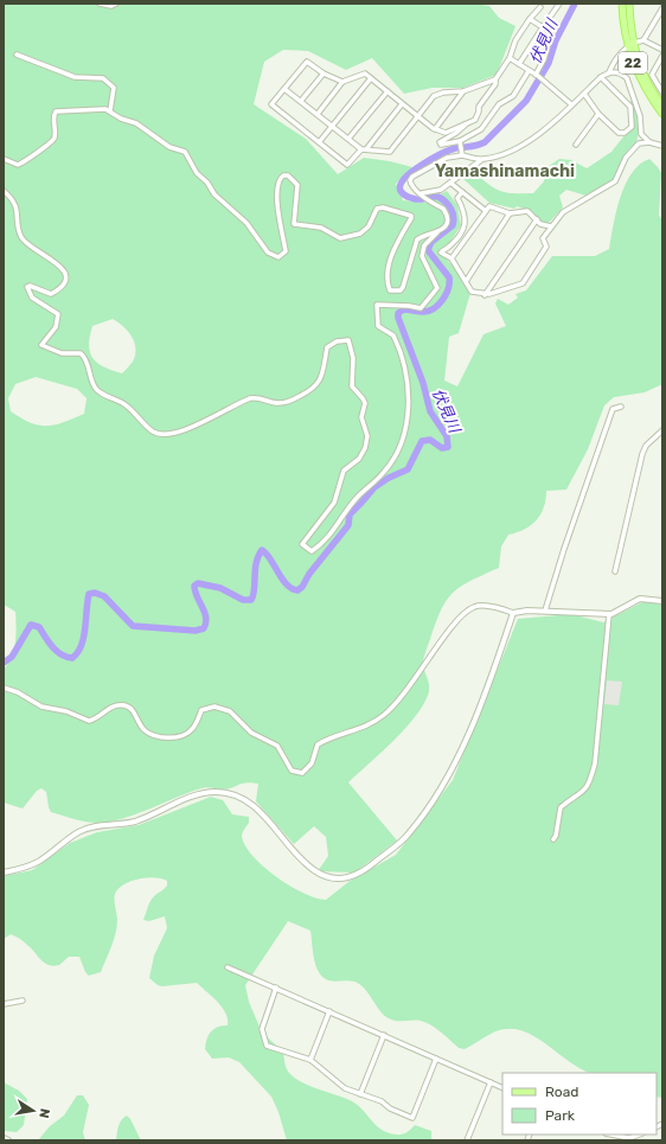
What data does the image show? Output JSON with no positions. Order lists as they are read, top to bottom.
{
  "streets": {
    "main road": ["22"]
  },
  "districts": ["Yamashinamachi"],
  "water": ["伏見川"],
  "legend": ["Road", "Park"],
  "north": "right"
}
